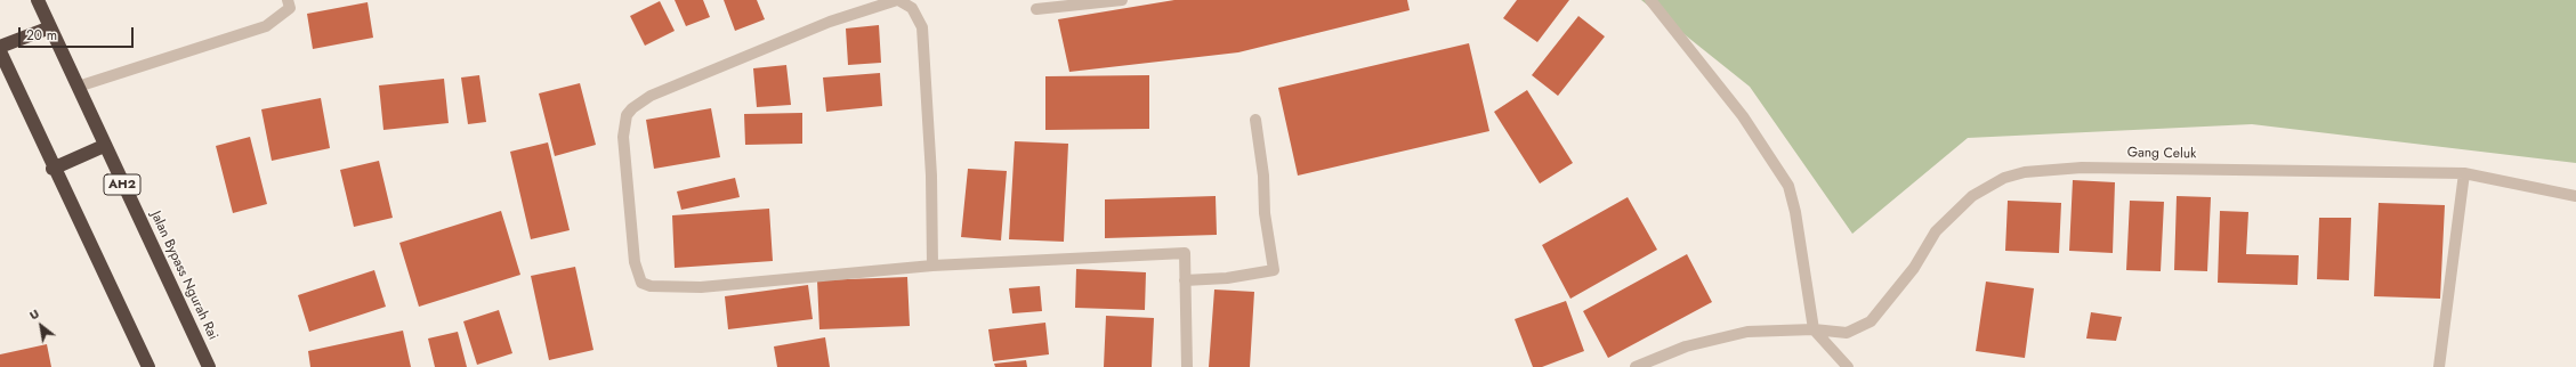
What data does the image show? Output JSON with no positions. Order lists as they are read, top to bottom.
{
  "streets": {
    "highway": ["AH2", "Jalan Bypass Ngurah Rai"],
    "street": ["Gang Celuk"]
  },
  "scale_bar": "20 m",
  "north": "top left"
}
